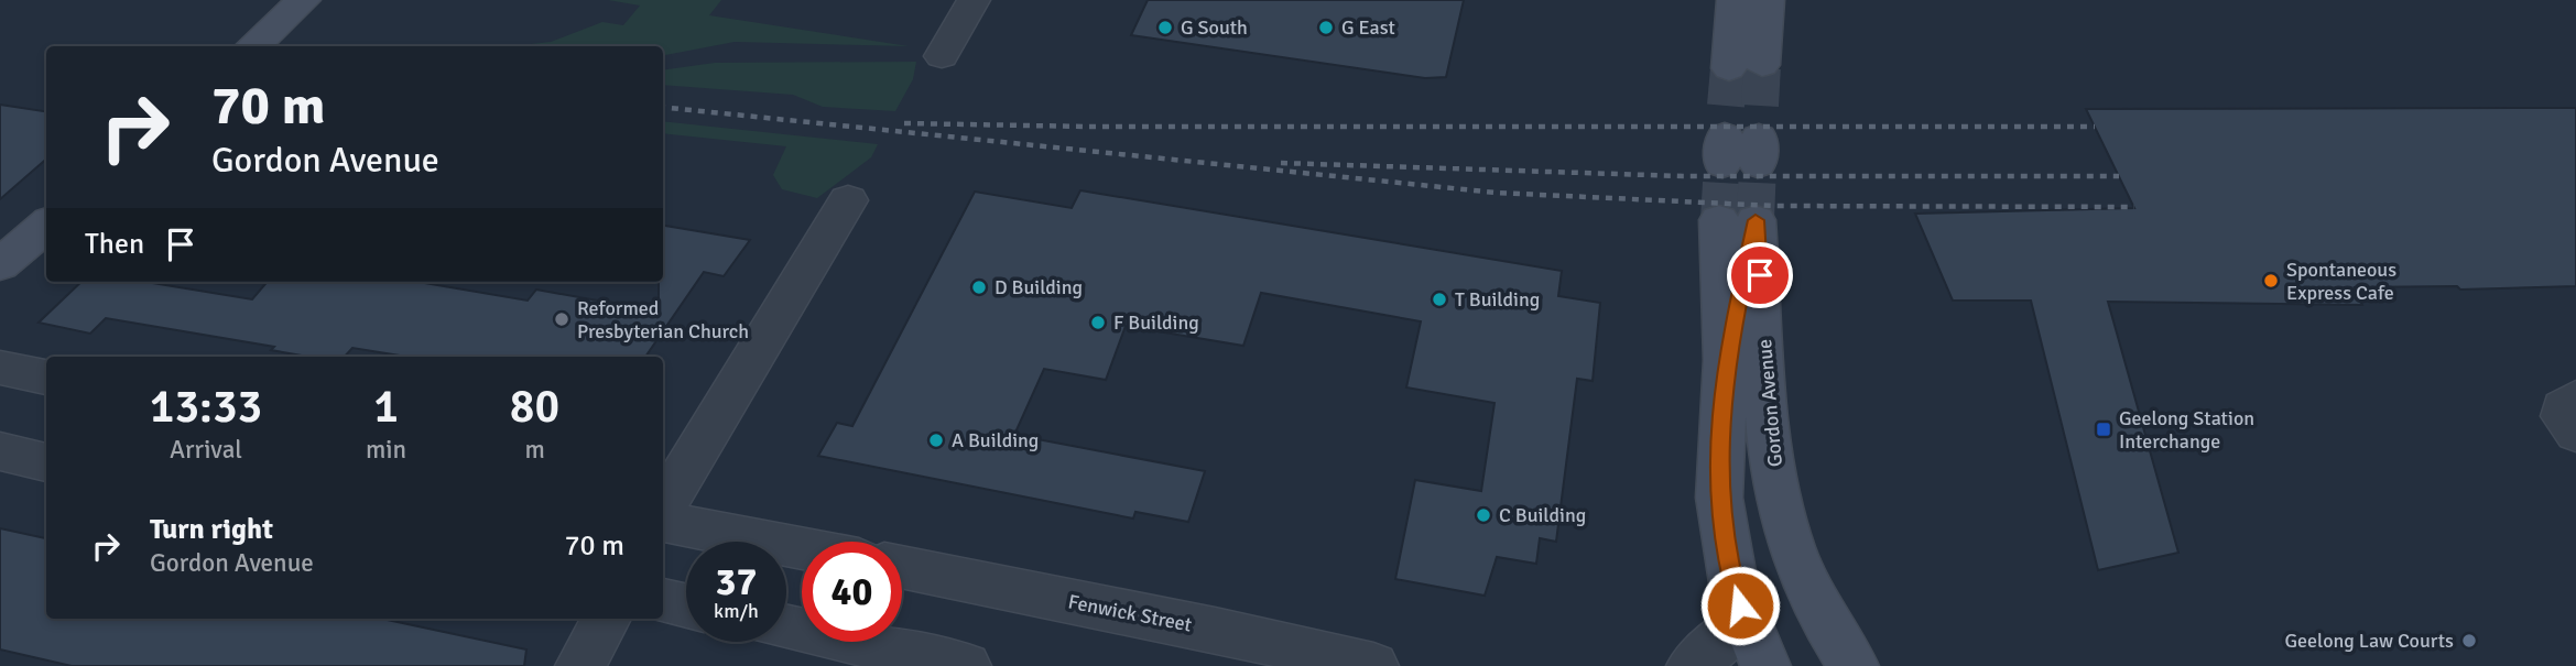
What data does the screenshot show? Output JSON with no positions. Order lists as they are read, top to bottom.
{
  "streets": {
    "street": ["Gordon Avenue", "Fenwick Street"]
  },
  "places": {
    "other": [
      "G South",
      "G East",
      "Spontaneous Express Cafe",
      "D Building",
      "T Building",
      "Reformed Presbyterian Church",
      "F Building",
      "A Building",
      "C Building",
      "Geelong Law Courts"
    ],
    "transit": ["Geelong Station Interchange"]
  },
  "page": {
    "turn": ["70 m", "Gordon Avenue"],
    "then": "Then",
    "eta": [
      "13:33",
      "Arrival",
      "1",
      "min",
      "80",
      "m"
    ],
    "list": [
      {
        "name": "Turn right",
        "note": "Gordon Avenue",
        "value": "70 m"
      }
    ],
    "speed": "37 km/h",
    "limit": "40"
  }
}
